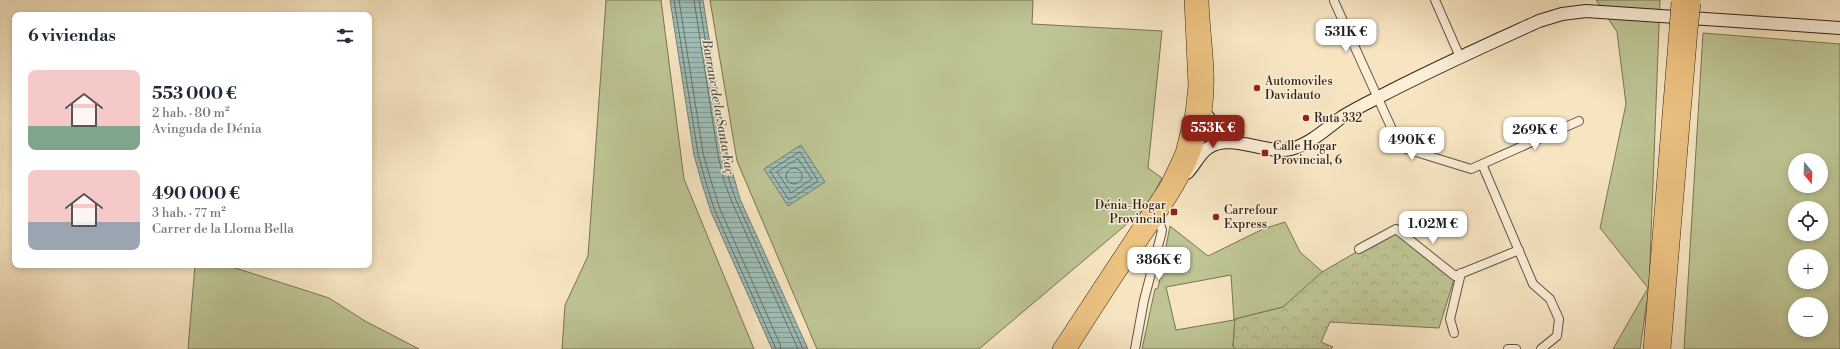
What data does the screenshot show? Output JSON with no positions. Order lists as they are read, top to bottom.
{
  "water": ["Barranc de la Santa Faç"],
  "places": {
    "other": ["Automoviles Davidauto", "Ruta 332", "Carrefour Express"],
    "transit": ["Calle Hogar Provincial, 6", "Dénia-Hogar Provincial"]
  },
  "north": "bottom",
  "page": {
    "heading": "6 viviendas",
    "price": [
      "531K €",
      "553K €",
      "269K €",
      "490K €",
      "1.02M €",
      "386K €"
    ],
    "list": [
      {
        "name": "553 000 €",
        "note": "2 hab. · 80 m² · Avinguda de Dénia"
      },
      {
        "name": "490 000 €",
        "note": "3 hab. · 77 m² · Carrer de la Lloma Bella"
      }
    ],
    "map_buttons": ["+", "−"]
  }
}
